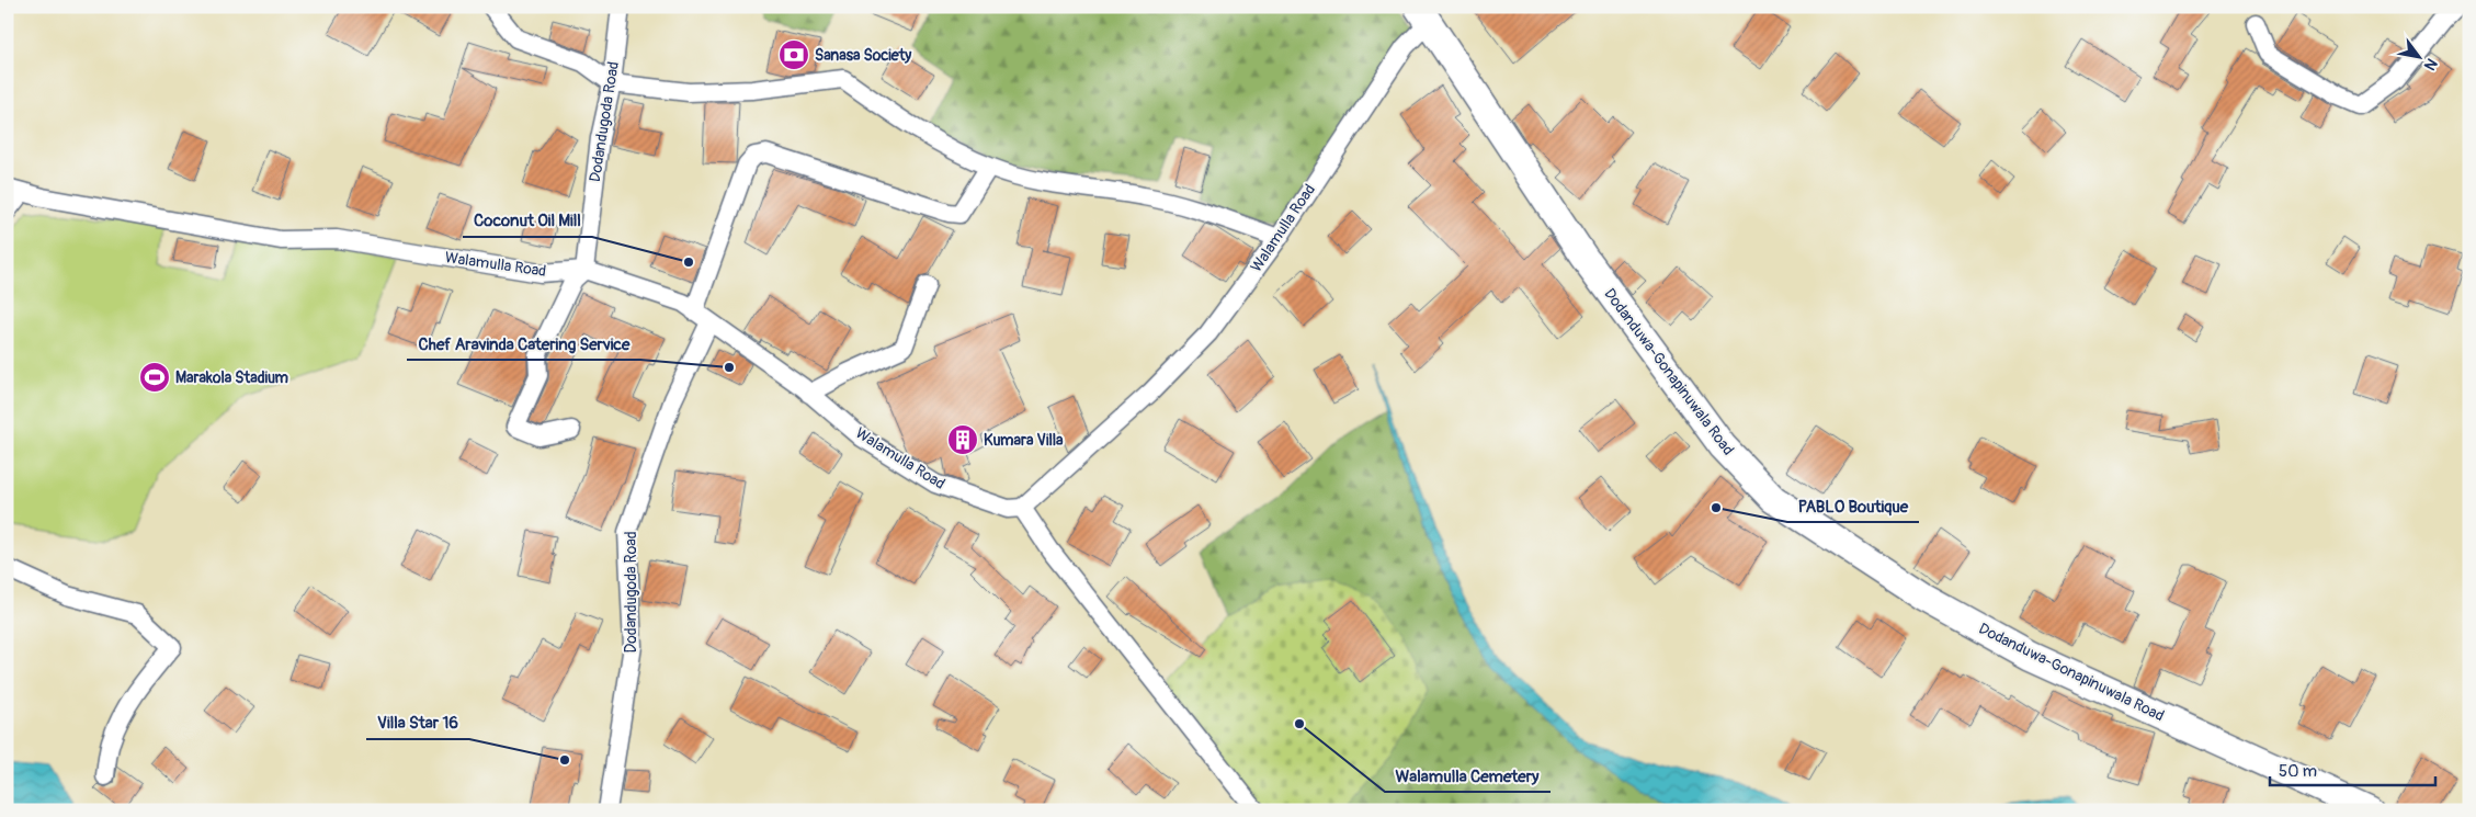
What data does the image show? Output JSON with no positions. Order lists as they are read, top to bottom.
{
  "streets": {
    "main road": ["Dodanduwa-Gonapinuwala Road"],
    "street": ["Dodandugoda Road", "Walamulla Road"]
  },
  "crossings": [
    ["Dodandugoda Road", "Walamulla Road"],
    ["Walamulla Road", "Dodanduwa-Gonapinuwala Road"]
  ],
  "places": {
    "bank": ["Sanasa Society"],
    "other": [
      "Coconut Oil Mill",
      "Chef Aravinda Catering Service",
      "PABLO Boutique",
      "Walamulla Cemetery",
      "Villa Star 16"
    ],
    "sports": ["Marakola Stadium"],
    "building": ["Kumara Villa"]
  },
  "scale_bar": "50 m",
  "north": "bottom right"
}
